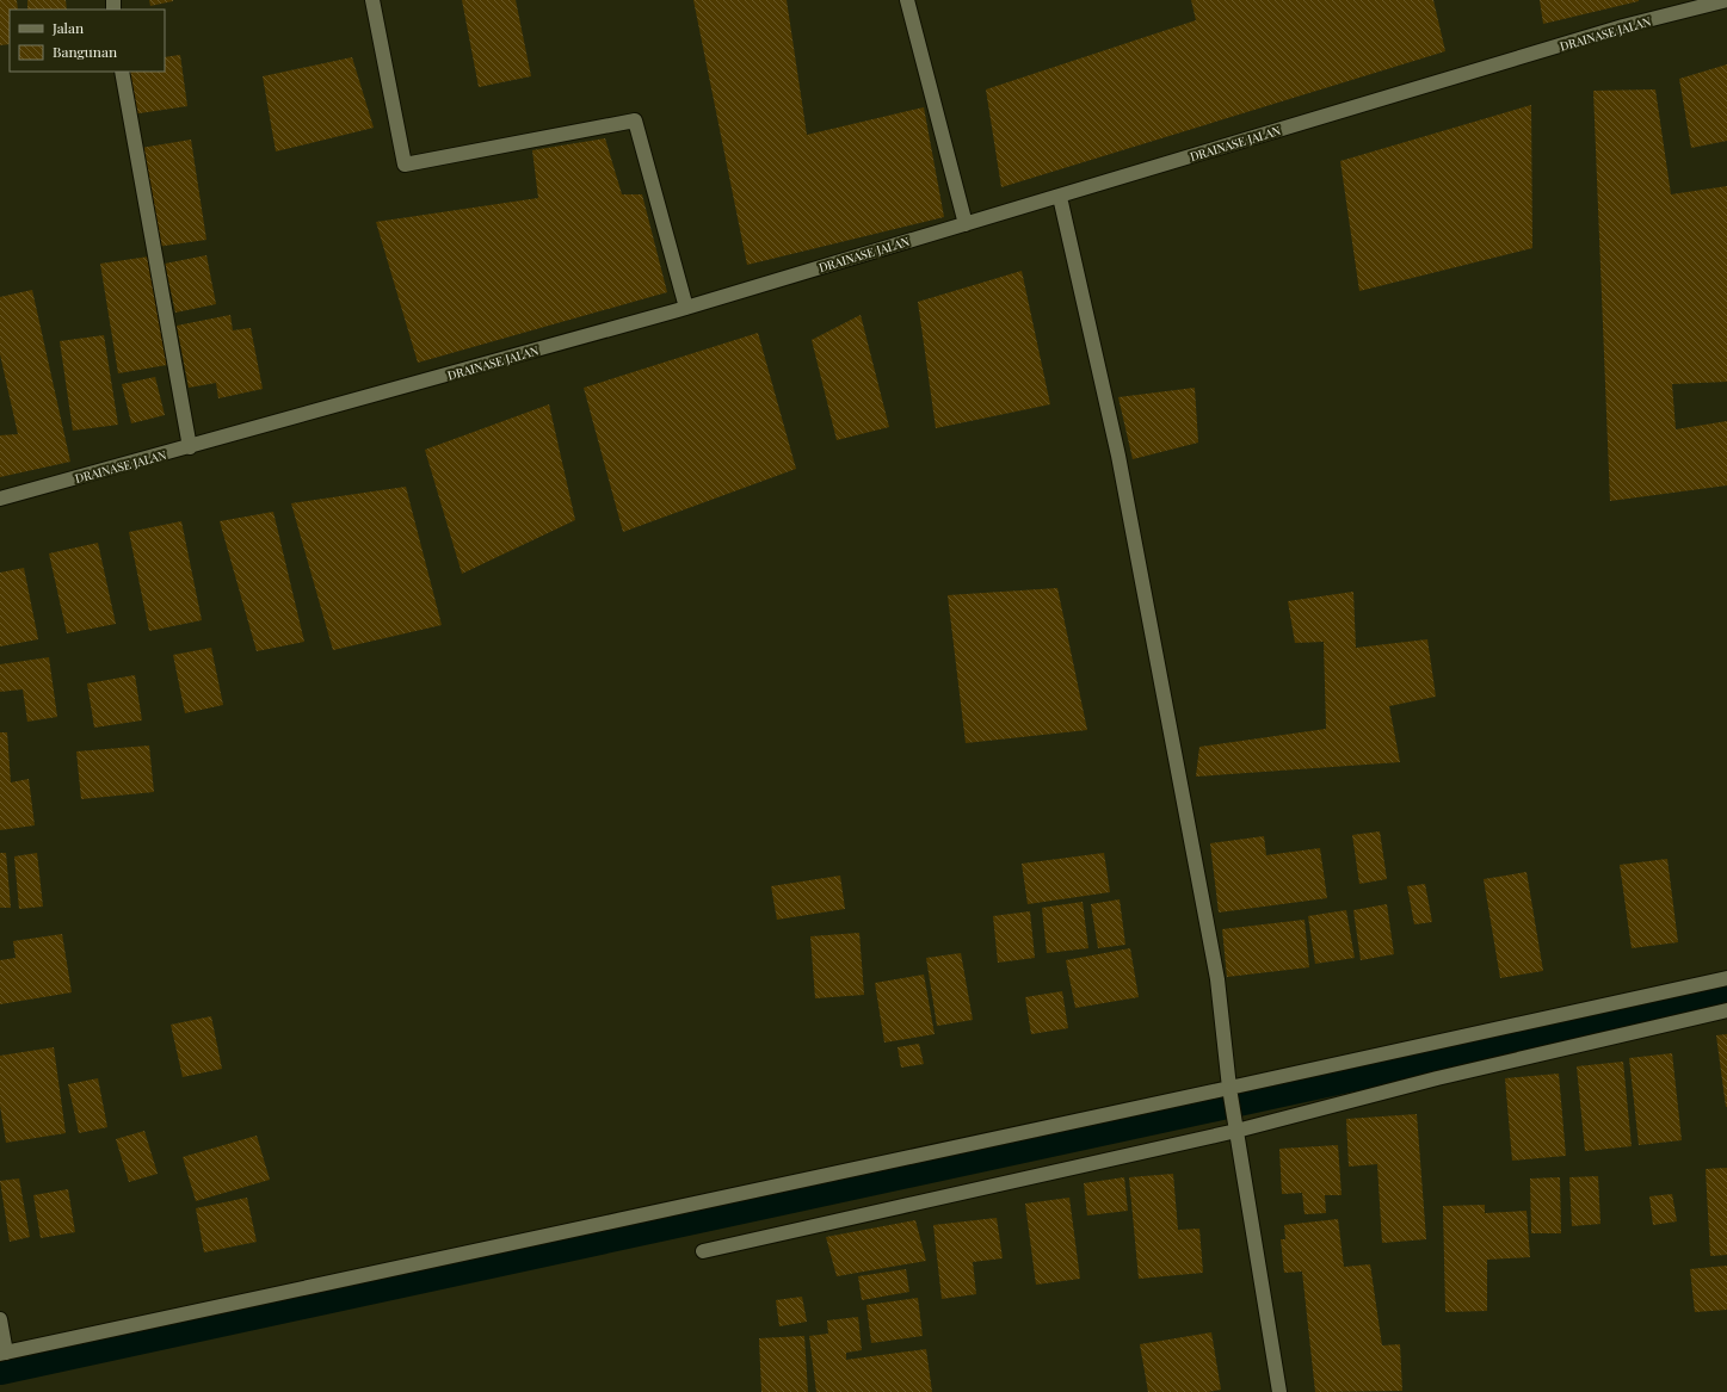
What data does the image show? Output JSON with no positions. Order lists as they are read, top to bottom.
{
  "streets": {
    "street": ["DRAINASE JALAN"]
  },
  "legend": ["Jalan", "Bangunan"]
}
